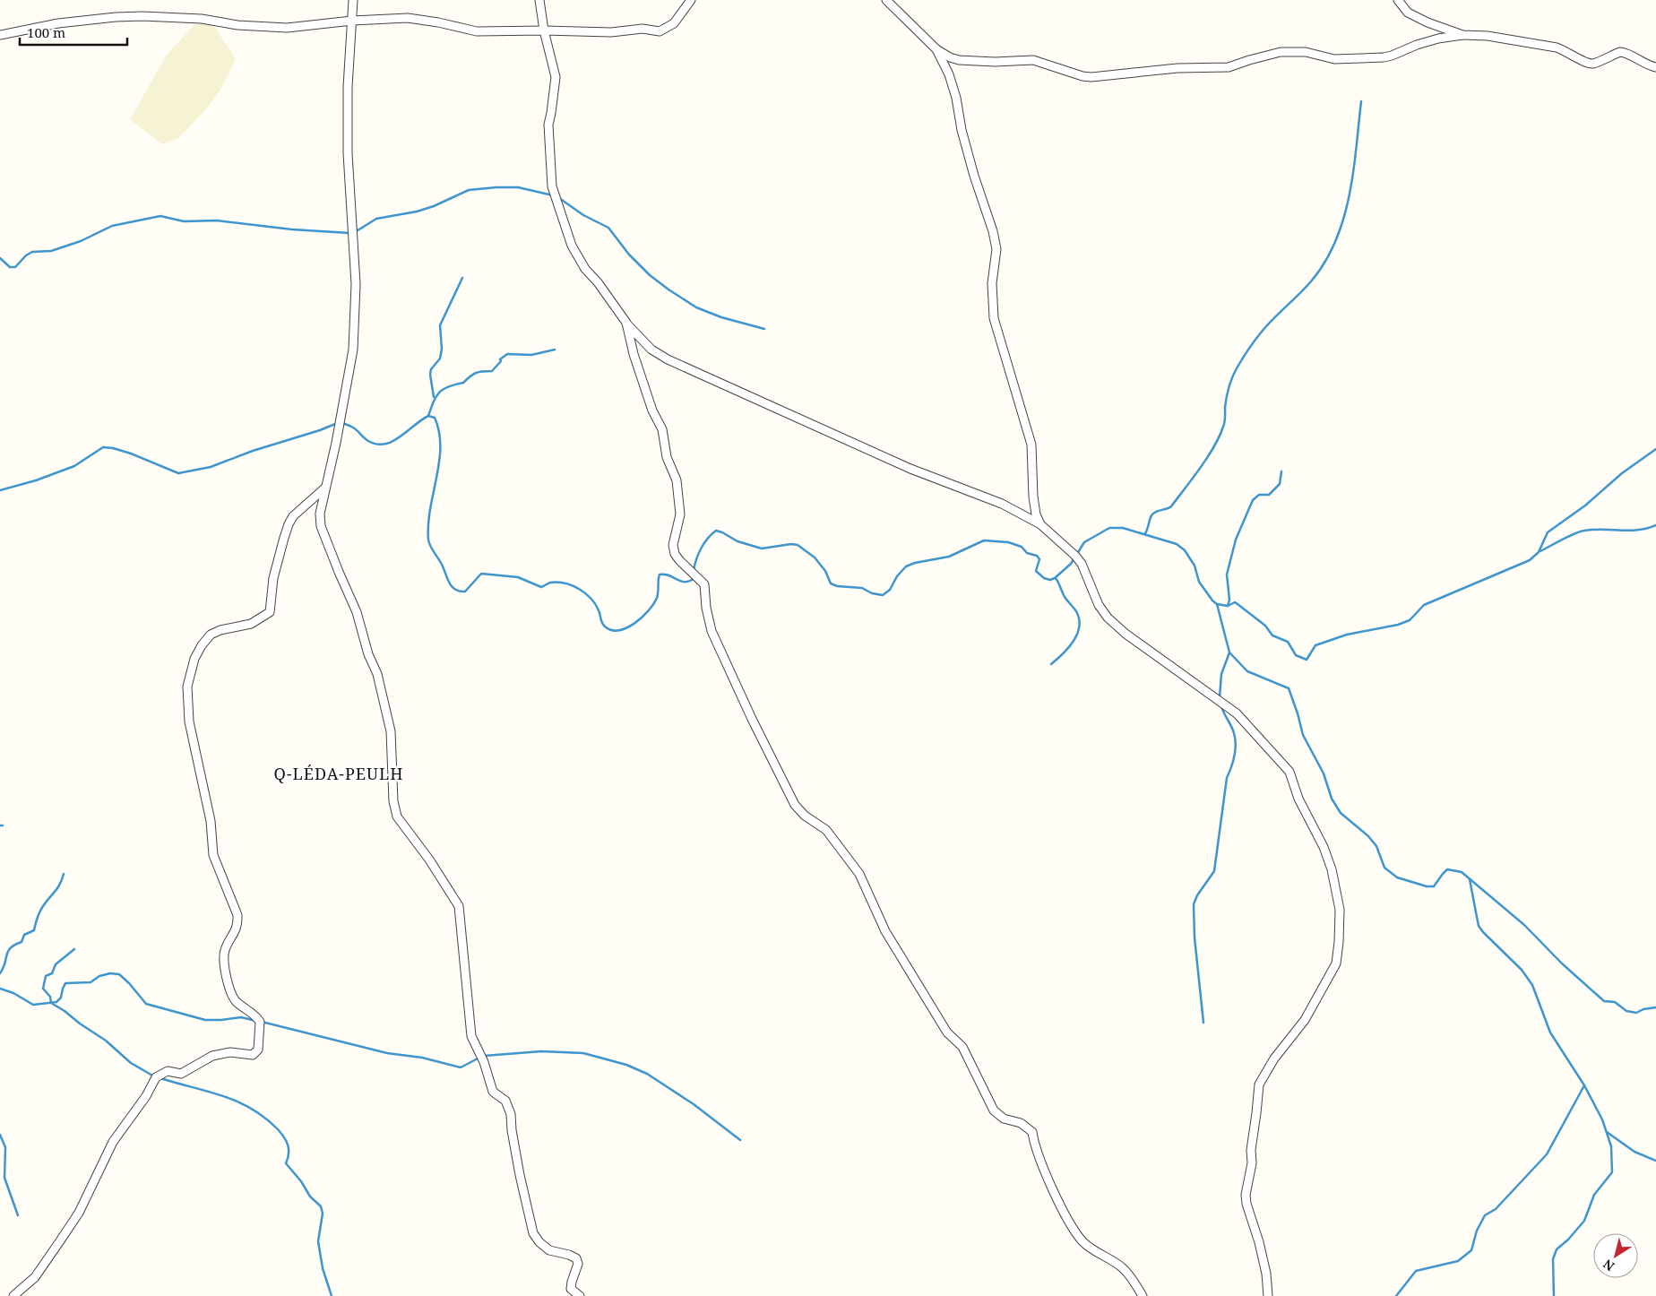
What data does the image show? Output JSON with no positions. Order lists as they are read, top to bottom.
{
  "districts": ["Q-LÉDA-PEULH"],
  "scale_bar": "100 m",
  "north": "bottom left"
}
